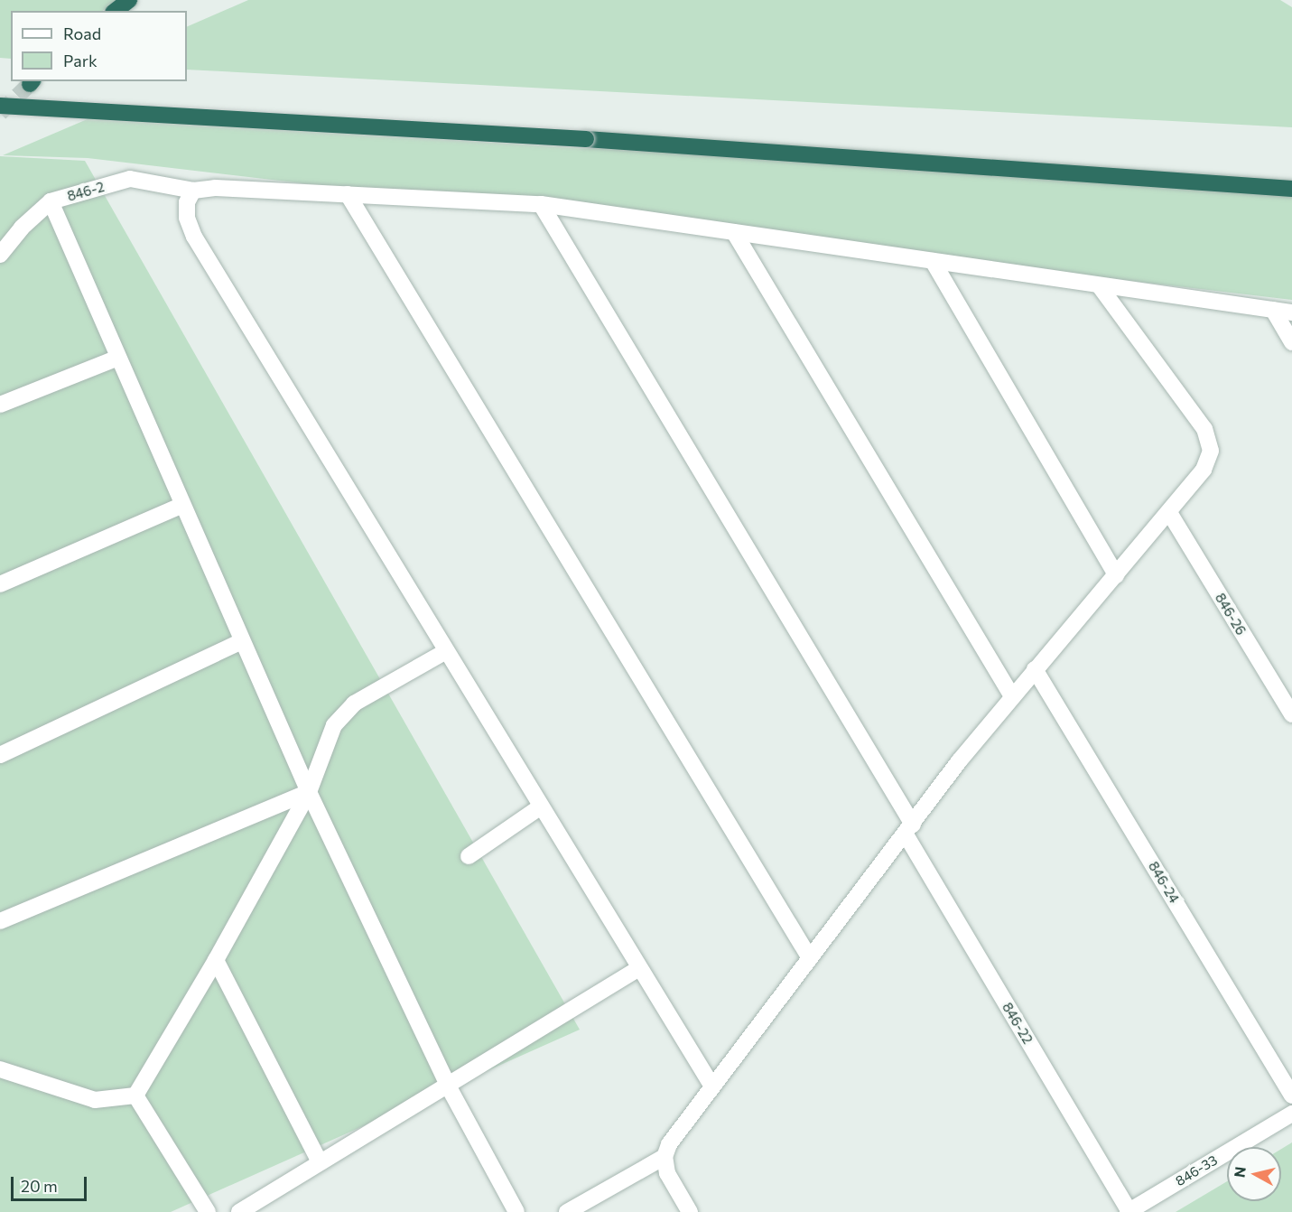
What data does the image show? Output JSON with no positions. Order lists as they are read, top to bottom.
{
  "streets": {
    "street": [
      "846-2",
      "846-26",
      "846-24",
      "846-22",
      "846-33"
    ]
  },
  "crossings": [
    ["846-2", "846-22"],
    ["846-22", "846-33"]
  ],
  "legend": ["Road", "Park"],
  "scale_bar": "20 m",
  "north": "left"
}
